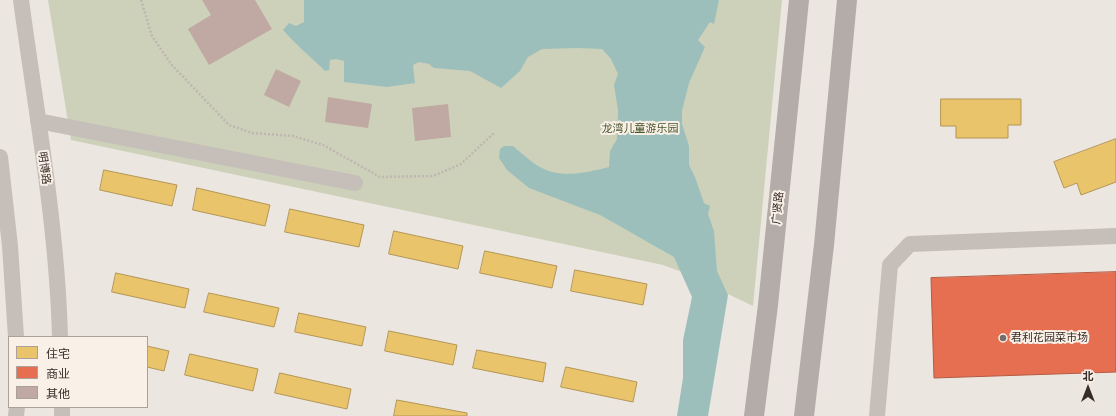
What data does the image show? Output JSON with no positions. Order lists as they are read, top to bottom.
{
  "streets": {
    "main road": ["广贤路"],
    "street": ["明博路"]
  },
  "parks": ["龙湾儿童游乐园"],
  "places": ["君利花园菜市场"],
  "legend": ["住宅", "商业", "其他"],
  "north": "top"
}
